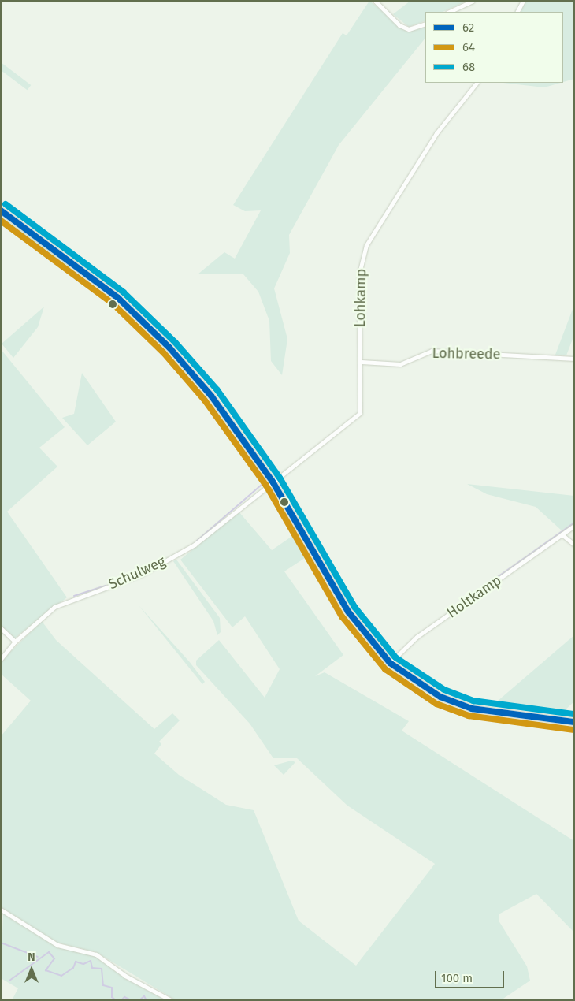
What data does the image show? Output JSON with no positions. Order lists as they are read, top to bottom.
{
  "streets": {
    "street": [
      "Lohkamp",
      "Lohbreede",
      "Schulweg",
      "Holtkamp"
    ]
  },
  "crossings": [
    ["Lohkamp", "Lohbreede"],
    ["Lohkamp", "Schulweg"]
  ],
  "lines": ["transit line 68", "transit line 62", "transit line 64"],
  "legend": ["62", "64", "68"],
  "scale_bar": "100 m",
  "north": "top"
}
